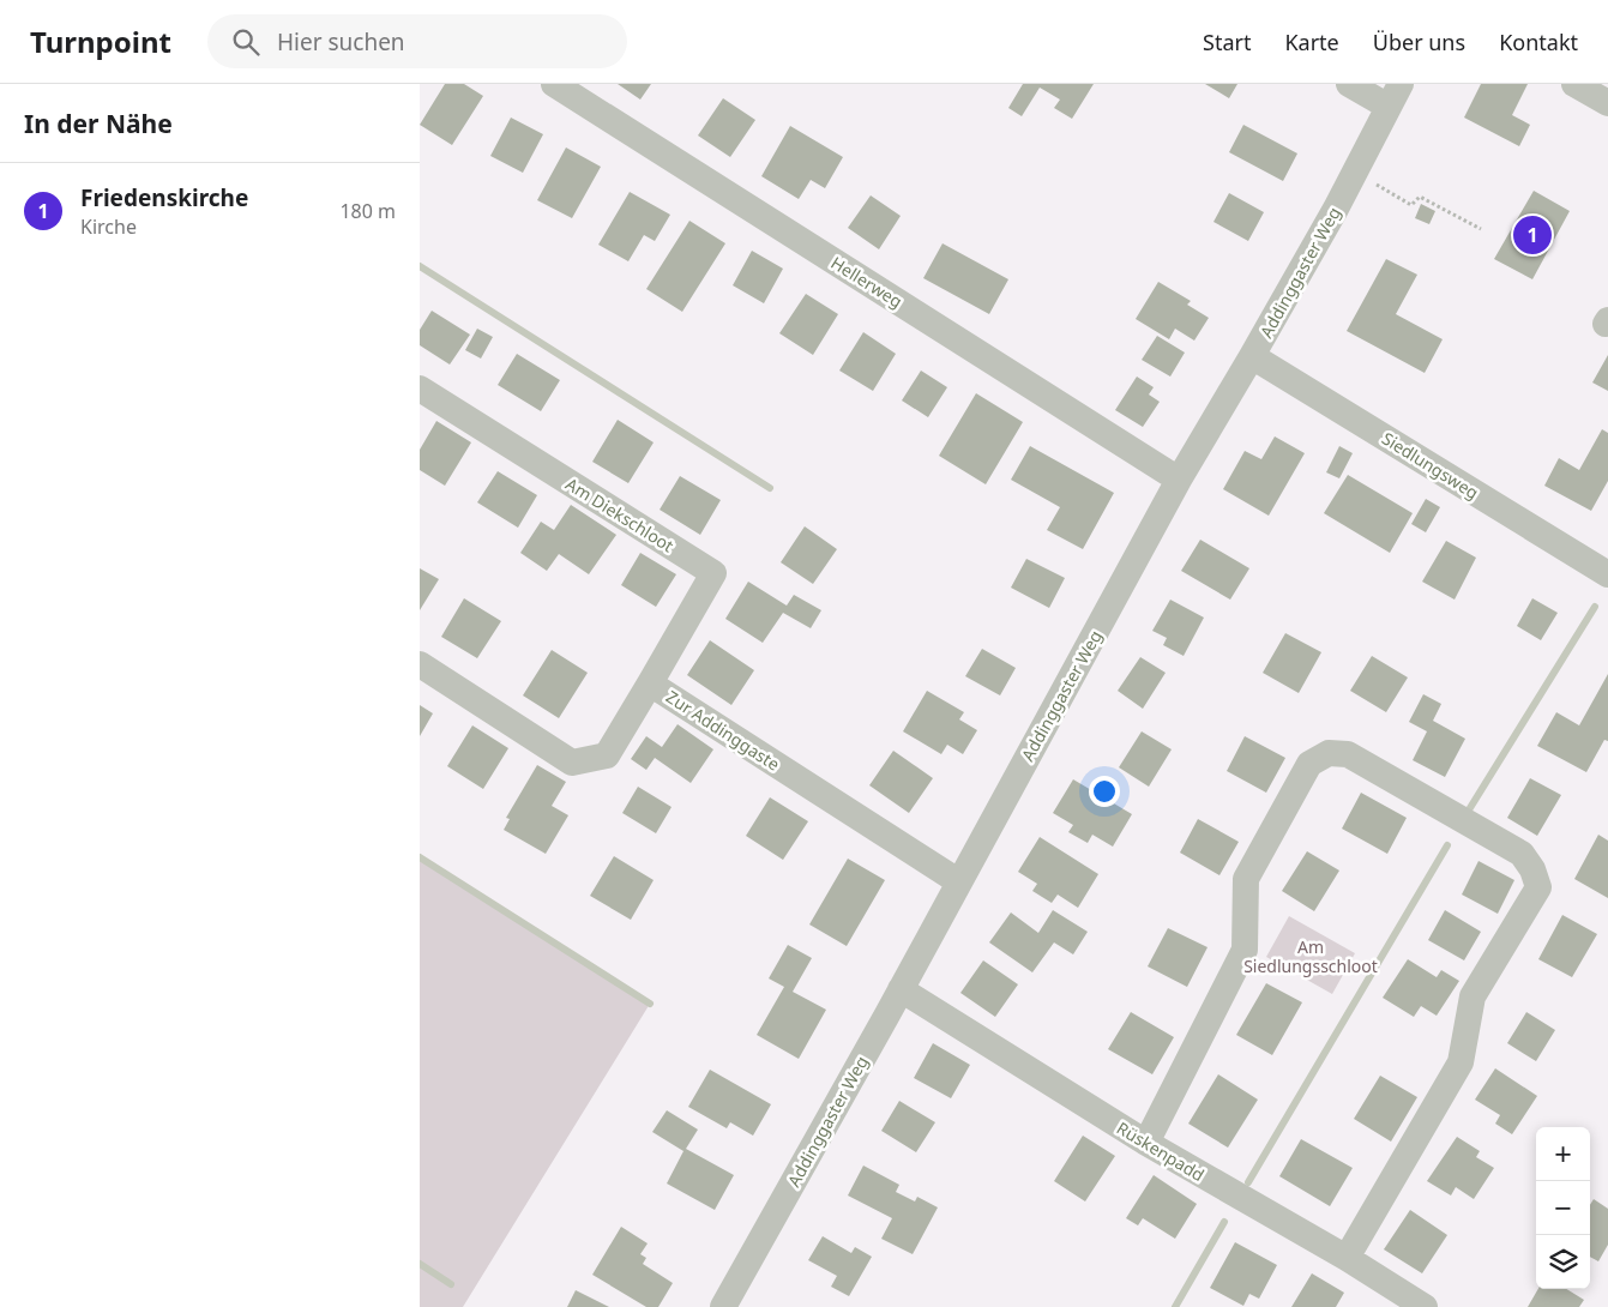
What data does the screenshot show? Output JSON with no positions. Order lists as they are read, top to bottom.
{
  "streets": {
    "street": [
      "Addinggaster Weg",
      "Hellerweg",
      "Siedlungsweg",
      "Am Diekschloot",
      "Zur Addinggaste",
      "Rüskenpadd"
    ]
  },
  "crossings": [
    ["Addinggaster Weg", "Hellerweg"],
    ["Addinggaster Weg", "Siedlungsweg"],
    ["Addinggaster Weg", "Zur Addinggaste"],
    ["Addinggaster Weg", "Rüskenpadd"],
    ["Am Diekschloot", "Zur Addinggaste"]
  ],
  "parks": ["Am Siedlungsschloot"],
  "page": {
    "header": "Turnpoint",
    "search": "Hier suchen",
    "nav": [
      "Start",
      "Karte",
      "Über uns",
      "Kontakt"
    ],
    "heading": "In der Nähe",
    "list": [
      {
        "mark": "1",
        "name": "Friedenskirche",
        "note": "Kirche",
        "value": "180 m"
      }
    ],
    "pins": "1",
    "map_buttons": ["+", "−"]
  }
}
